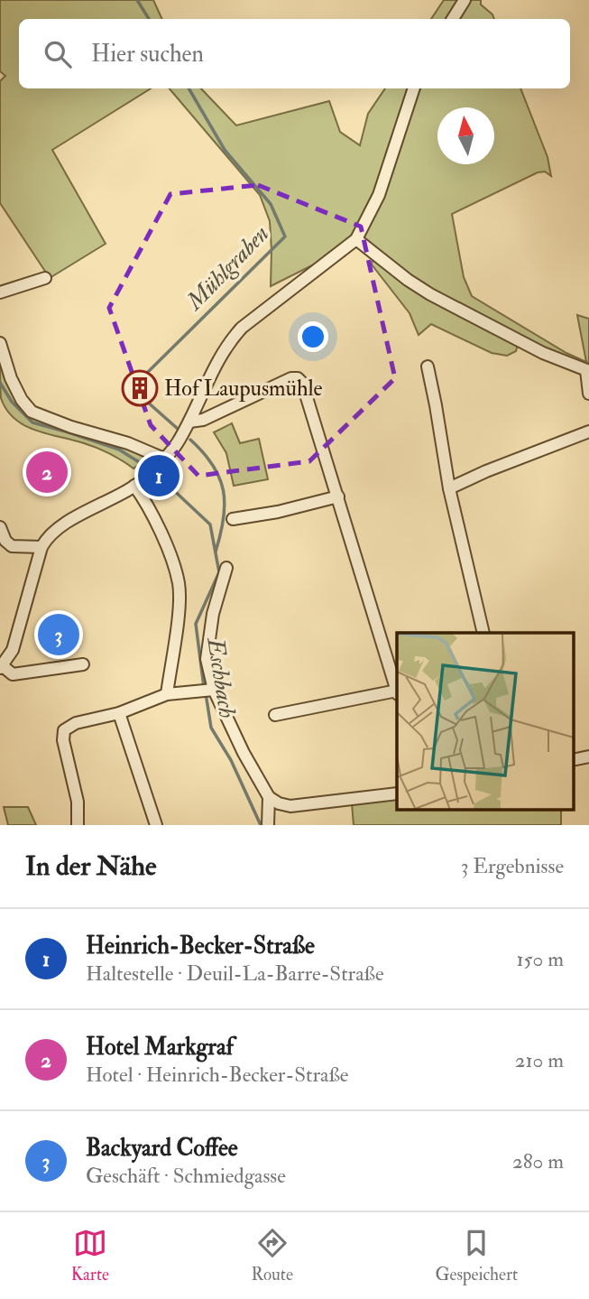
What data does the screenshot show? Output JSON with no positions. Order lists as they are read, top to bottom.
{
  "water": ["Mühlgraben", "Eschbach"],
  "places": {
    "building": ["Hof Laupusmühle"]
  },
  "north": "top",
  "page": {
    "search": "Hier suchen",
    "pins": ["2", "1", "3"],
    "heading": ["In der Nähe", "3 Ergebnisse"],
    "list": [
      {
        "mark": "1",
        "name": "Heinrich-Becker-Straße",
        "note": "Haltestelle · Deuil-La-Barre-Straße",
        "value": "150 m"
      },
      {
        "mark": "2",
        "name": "Hotel Markgraf",
        "note": "Hotel · Heinrich-Becker-Straße",
        "value": "210 m"
      },
      {
        "mark": "3",
        "name": "Backyard Coffee",
        "note": "Geschäft · Schmiedgasse",
        "value": "280 m"
      }
    ],
    "nav": ["Karte", "Route", "Gespeichert"]
  }
}
